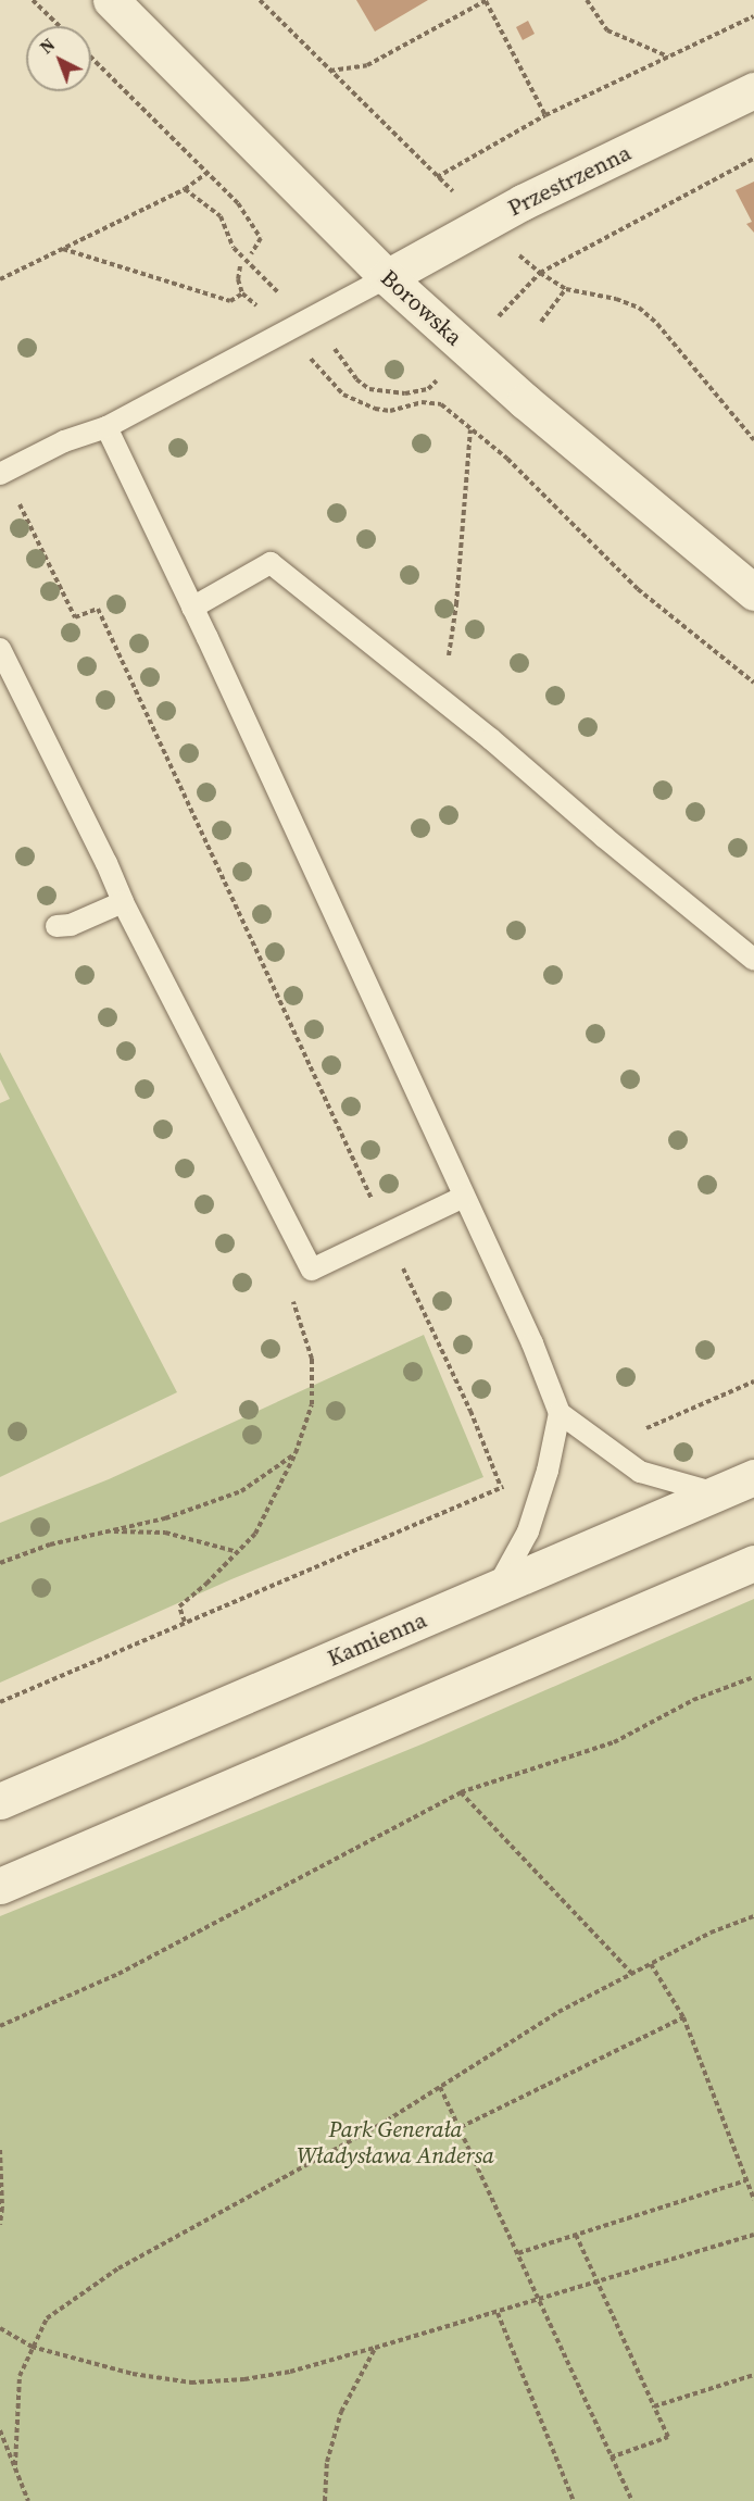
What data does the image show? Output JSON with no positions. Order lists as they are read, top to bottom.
{
  "streets": {
    "street": ["Przestrzenna", "Borowska", "Kamienna"]
  },
  "crossings": [
    ["Przestrzenna", "Borowska"]
  ],
  "parks": ["Park Generała Władysława Andersa"],
  "north": "top left"
}
